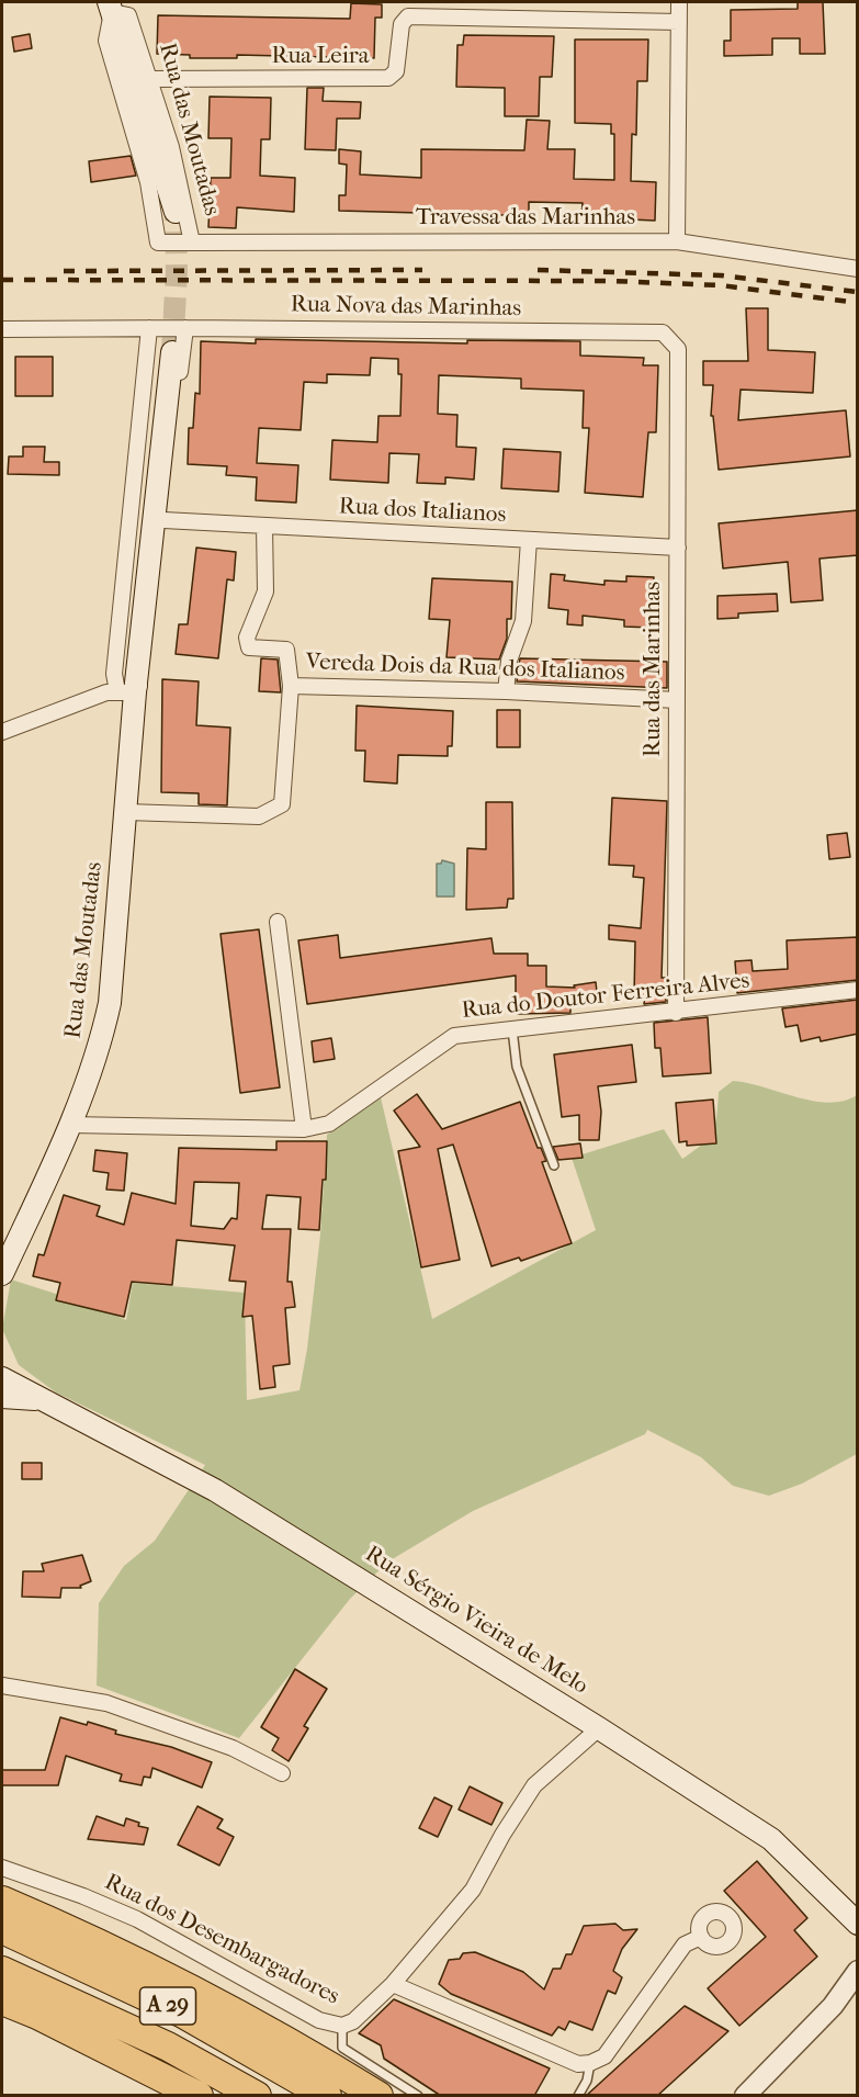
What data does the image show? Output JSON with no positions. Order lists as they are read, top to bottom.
{
  "streets": {
    "highway": ["A 29"],
    "main road": ["Rua das Moutadas", "Rua Sérgio Vieira de Melo"],
    "street": [
      "Rua Leira",
      "Travessa das Marinhas",
      "Rua Nova das Marinhas",
      "Rua dos Italianos",
      "Vereda Dois da Rua dos Italianos",
      "Rua das Marinhas",
      "Rua do Doutor Ferreira Alves",
      "Rua dos Desembargadores"
    ]
  },
  "crossings": [
    ["Rua Leira", "Rua das Moutadas"],
    ["Rua das Moutadas", "Travessa das Marinhas"],
    ["Rua das Moutadas", "Rua Nova das Marinhas"],
    ["Rua das Moutadas", "Rua dos Italianos"],
    ["Rua das Moutadas", "Rua do Doutor Ferreira Alves"],
    ["Rua Nova das Marinhas", "Rua das Marinhas"],
    ["Rua dos Italianos", "Rua das Marinhas"],
    ["Vereda Dois da Rua dos Italianos", "Rua das Marinhas"],
    ["Rua das Marinhas", "Rua do Doutor Ferreira Alves"],
    ["Rua Sérgio Vieira de Melo", "Rua dos Desembargadores"]
  ]
}
